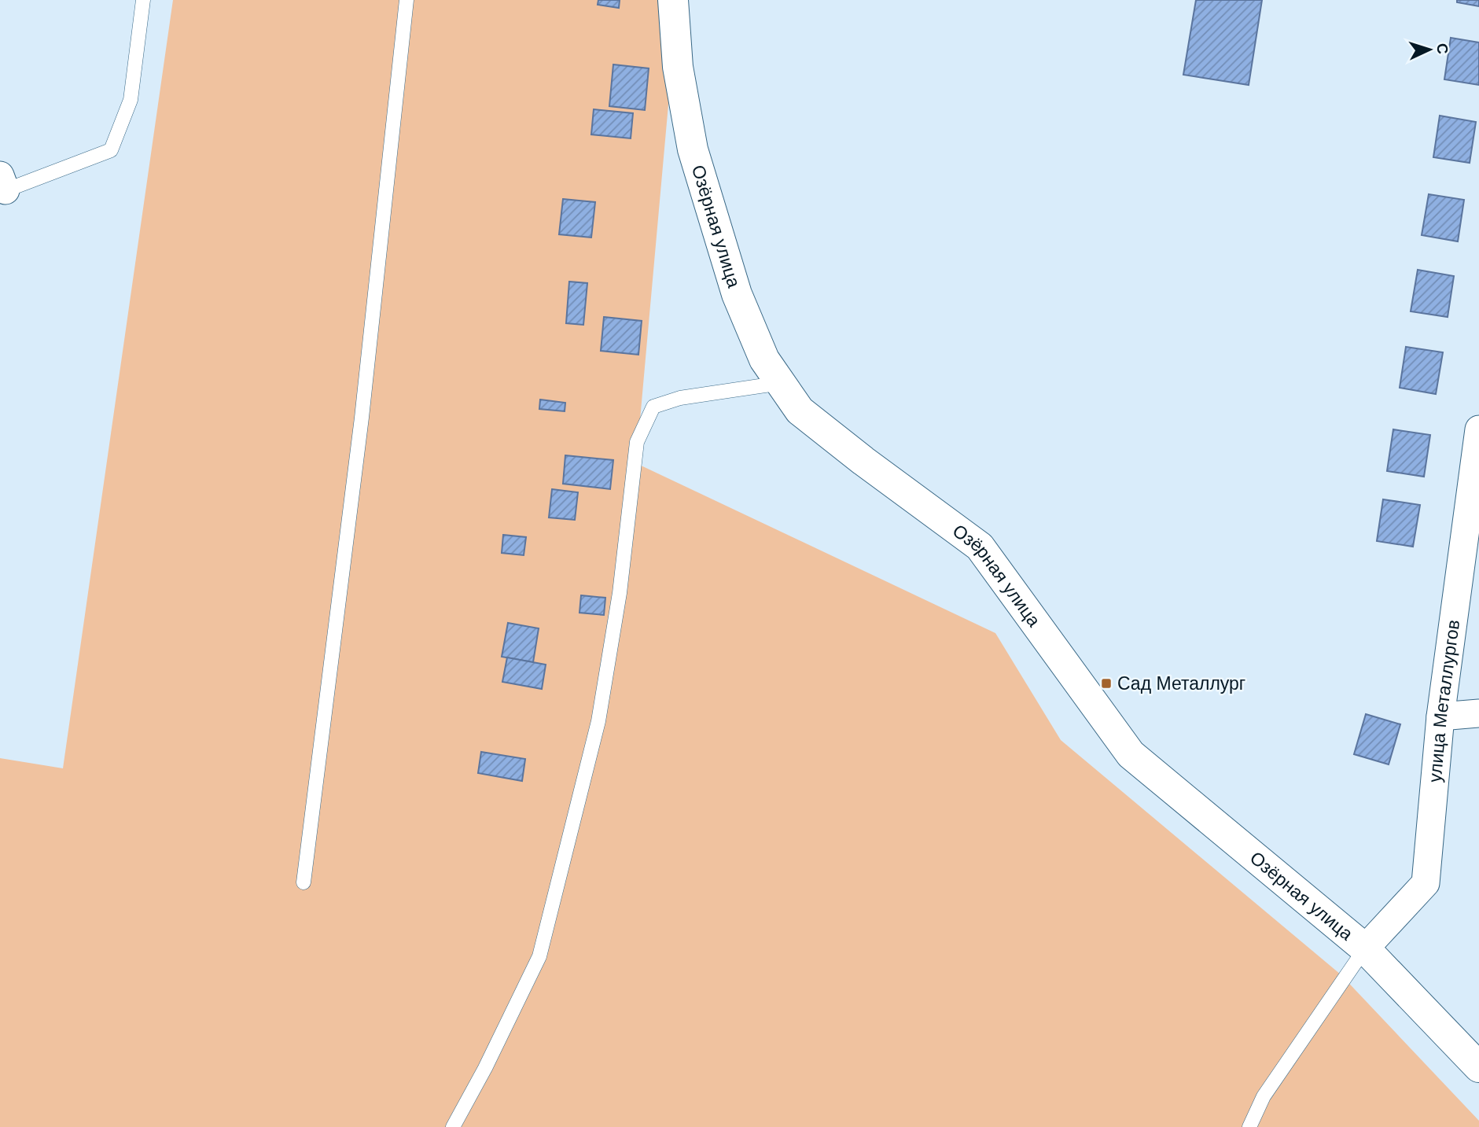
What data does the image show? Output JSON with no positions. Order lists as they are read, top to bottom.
{
  "streets": {
    "street": ["Озёрная улица", "улица Металлургов"]
  },
  "crossings": [
    ["Озёрная улица", "улица Металлургов"]
  ],
  "places": {
    "transit": ["Сад Металлург"]
  },
  "north": "right"
}
